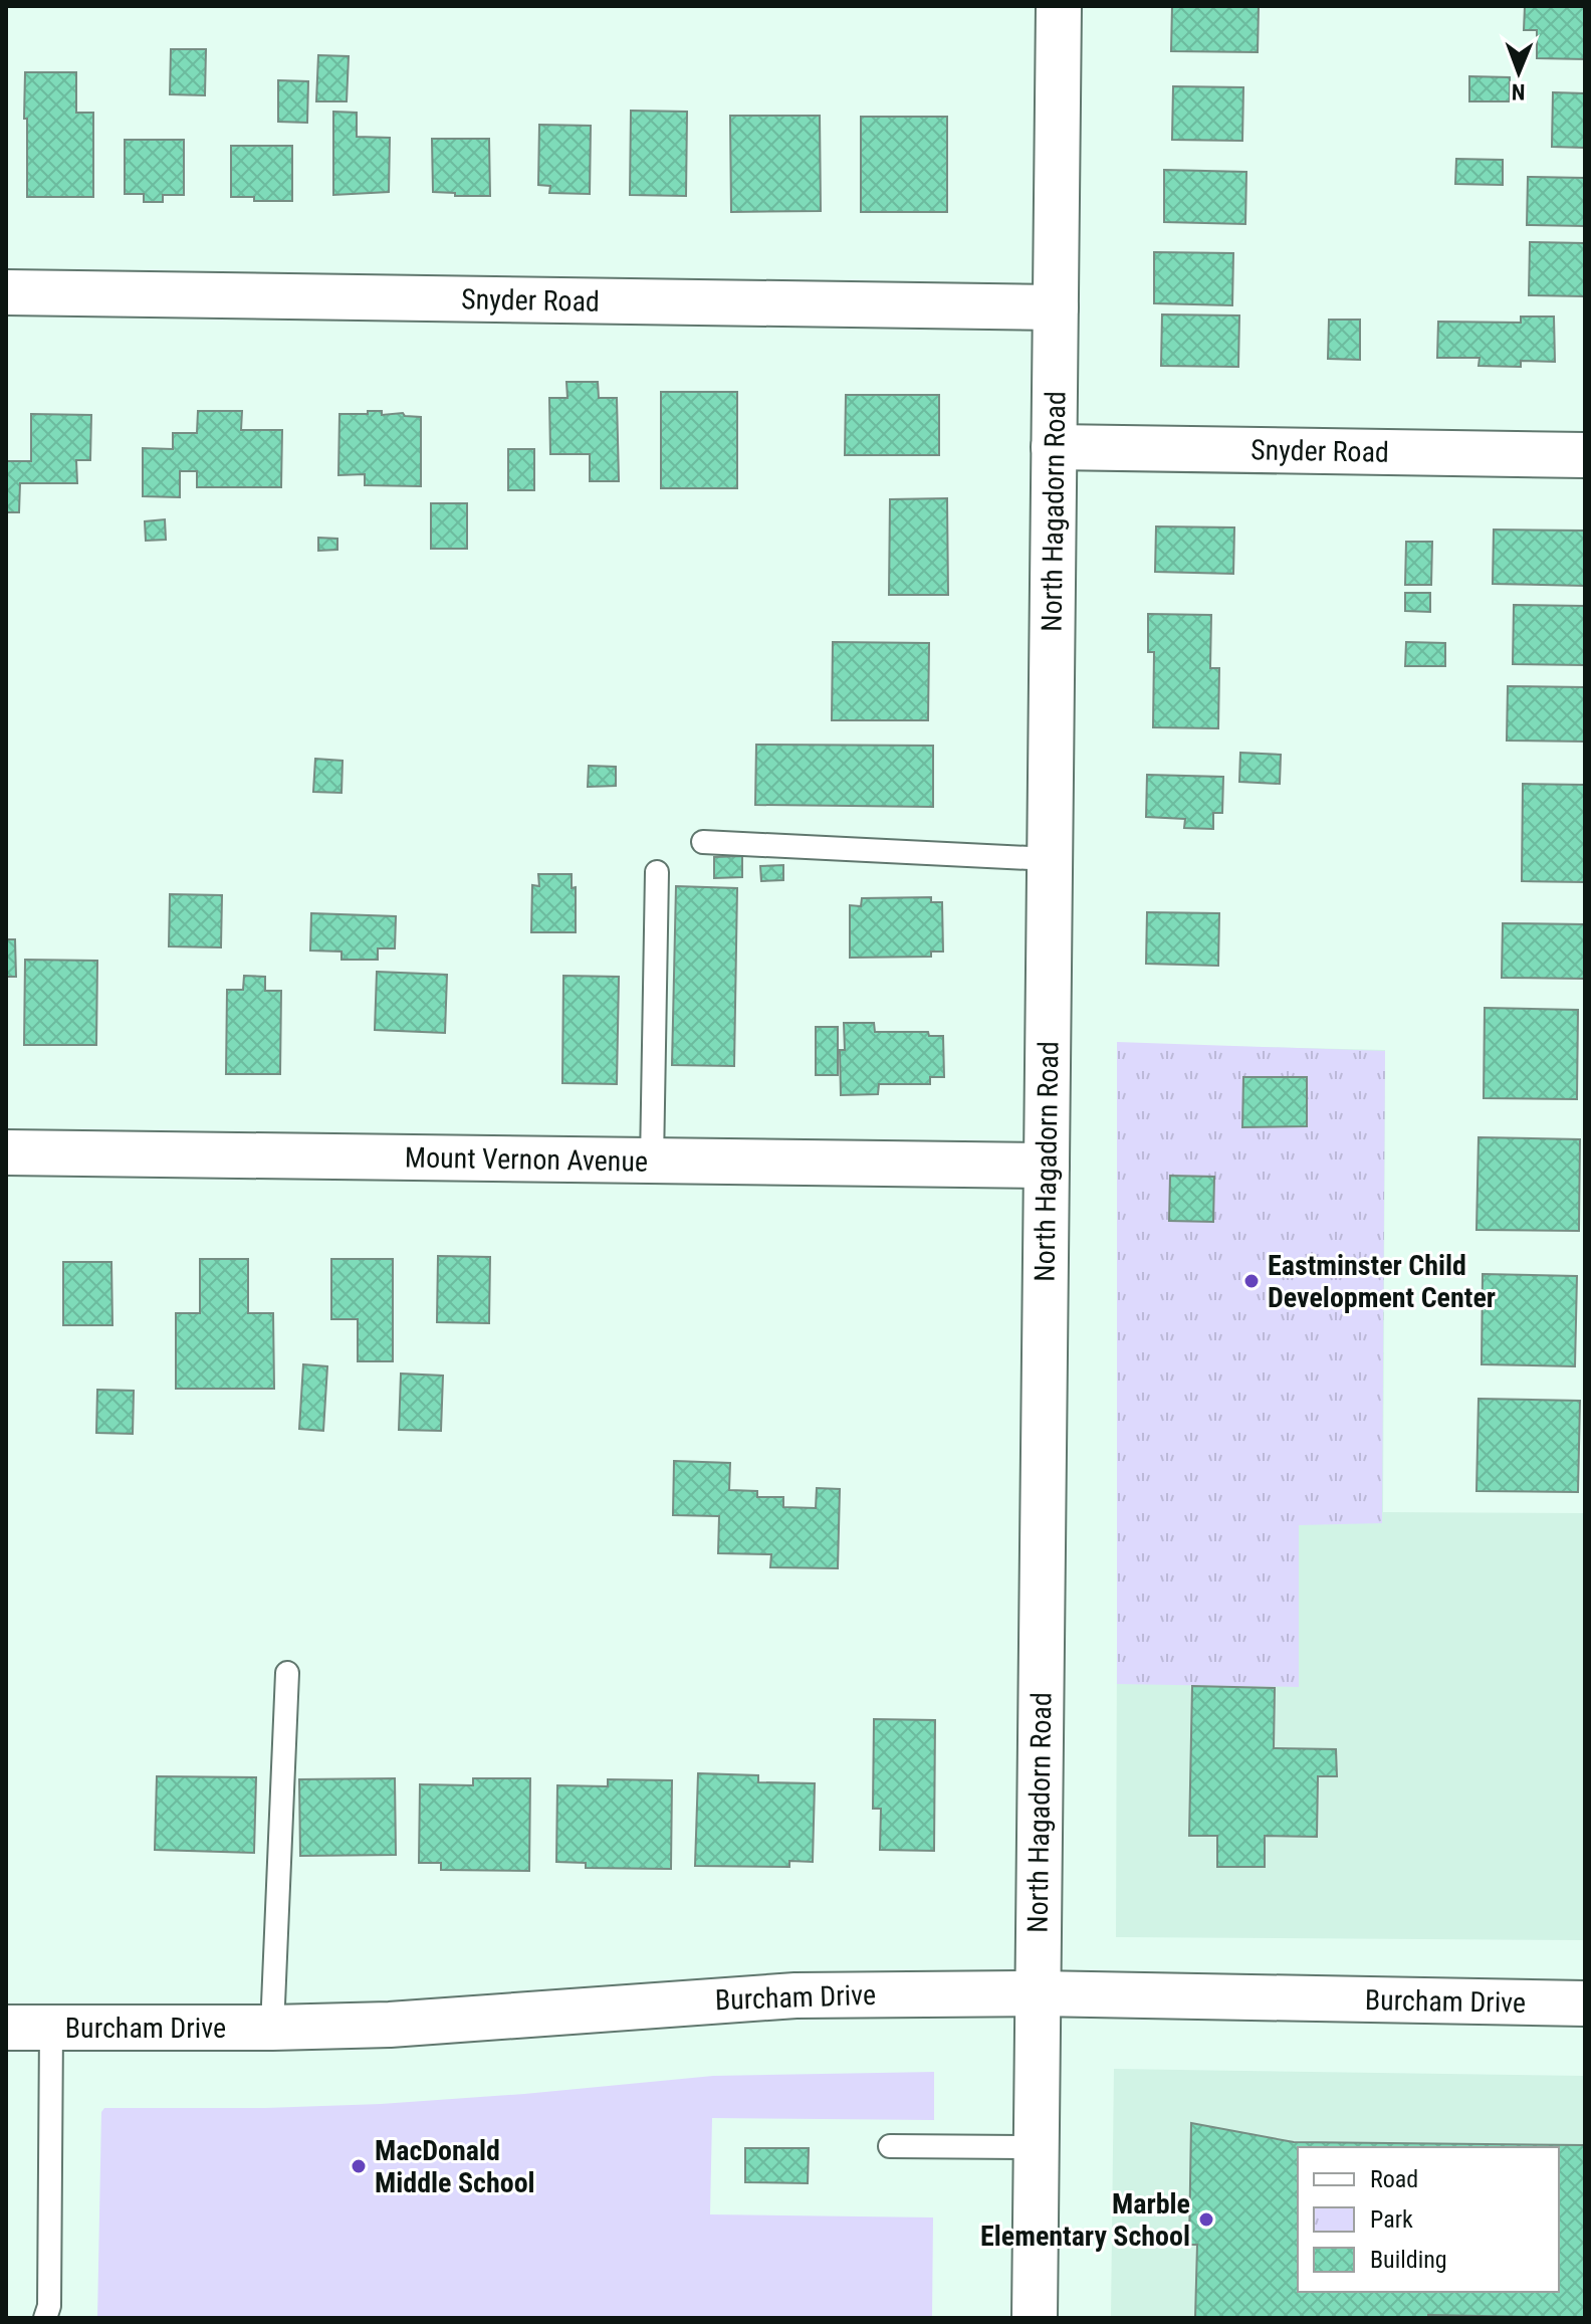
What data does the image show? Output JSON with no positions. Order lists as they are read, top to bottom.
{
  "streets": {
    "street": [
      "Snyder Road",
      "North Hagadorn Road",
      "Mount Vernon Avenue",
      "Burcham Drive"
    ]
  },
  "crossings": [
    ["Snyder Road", "North Hagadorn Road"],
    ["North Hagadorn Road", "Mount Vernon Avenue"],
    ["North Hagadorn Road", "Burcham Drive"]
  ],
  "places": ["Eastminster Child Development Center", "MacDonald Middle School", "Marble Elementary School"],
  "legend": ["Road", "Park", "Building"],
  "north": "bottom"
}
